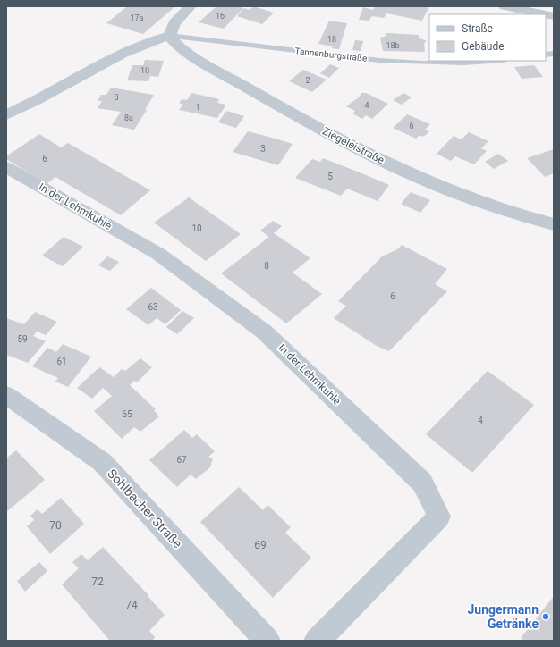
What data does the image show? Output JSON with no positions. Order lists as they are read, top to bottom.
{
  "streets": {
    "street": [
      "Tannenburgstraße",
      "Ziegeleistraße",
      "In der Lehmkuhle",
      "Sohlbacher Straße"
    ]
  },
  "crossings": [
    ["Tannenburgstraße", "Ziegeleistraße"]
  ],
  "places": ["Jungermann Getränke"],
  "house_numbers": [
    "16",
    "17a",
    "18",
    "18b",
    "10",
    "2",
    "8",
    "4",
    "1",
    "8a",
    "6",
    "3",
    "6",
    "5",
    "10",
    "8",
    "6",
    "63",
    "59",
    "61",
    "65",
    "4",
    "67",
    "70",
    "69",
    "72",
    "74"
  ],
  "legend": ["Straße", "Gebäude"]
}
